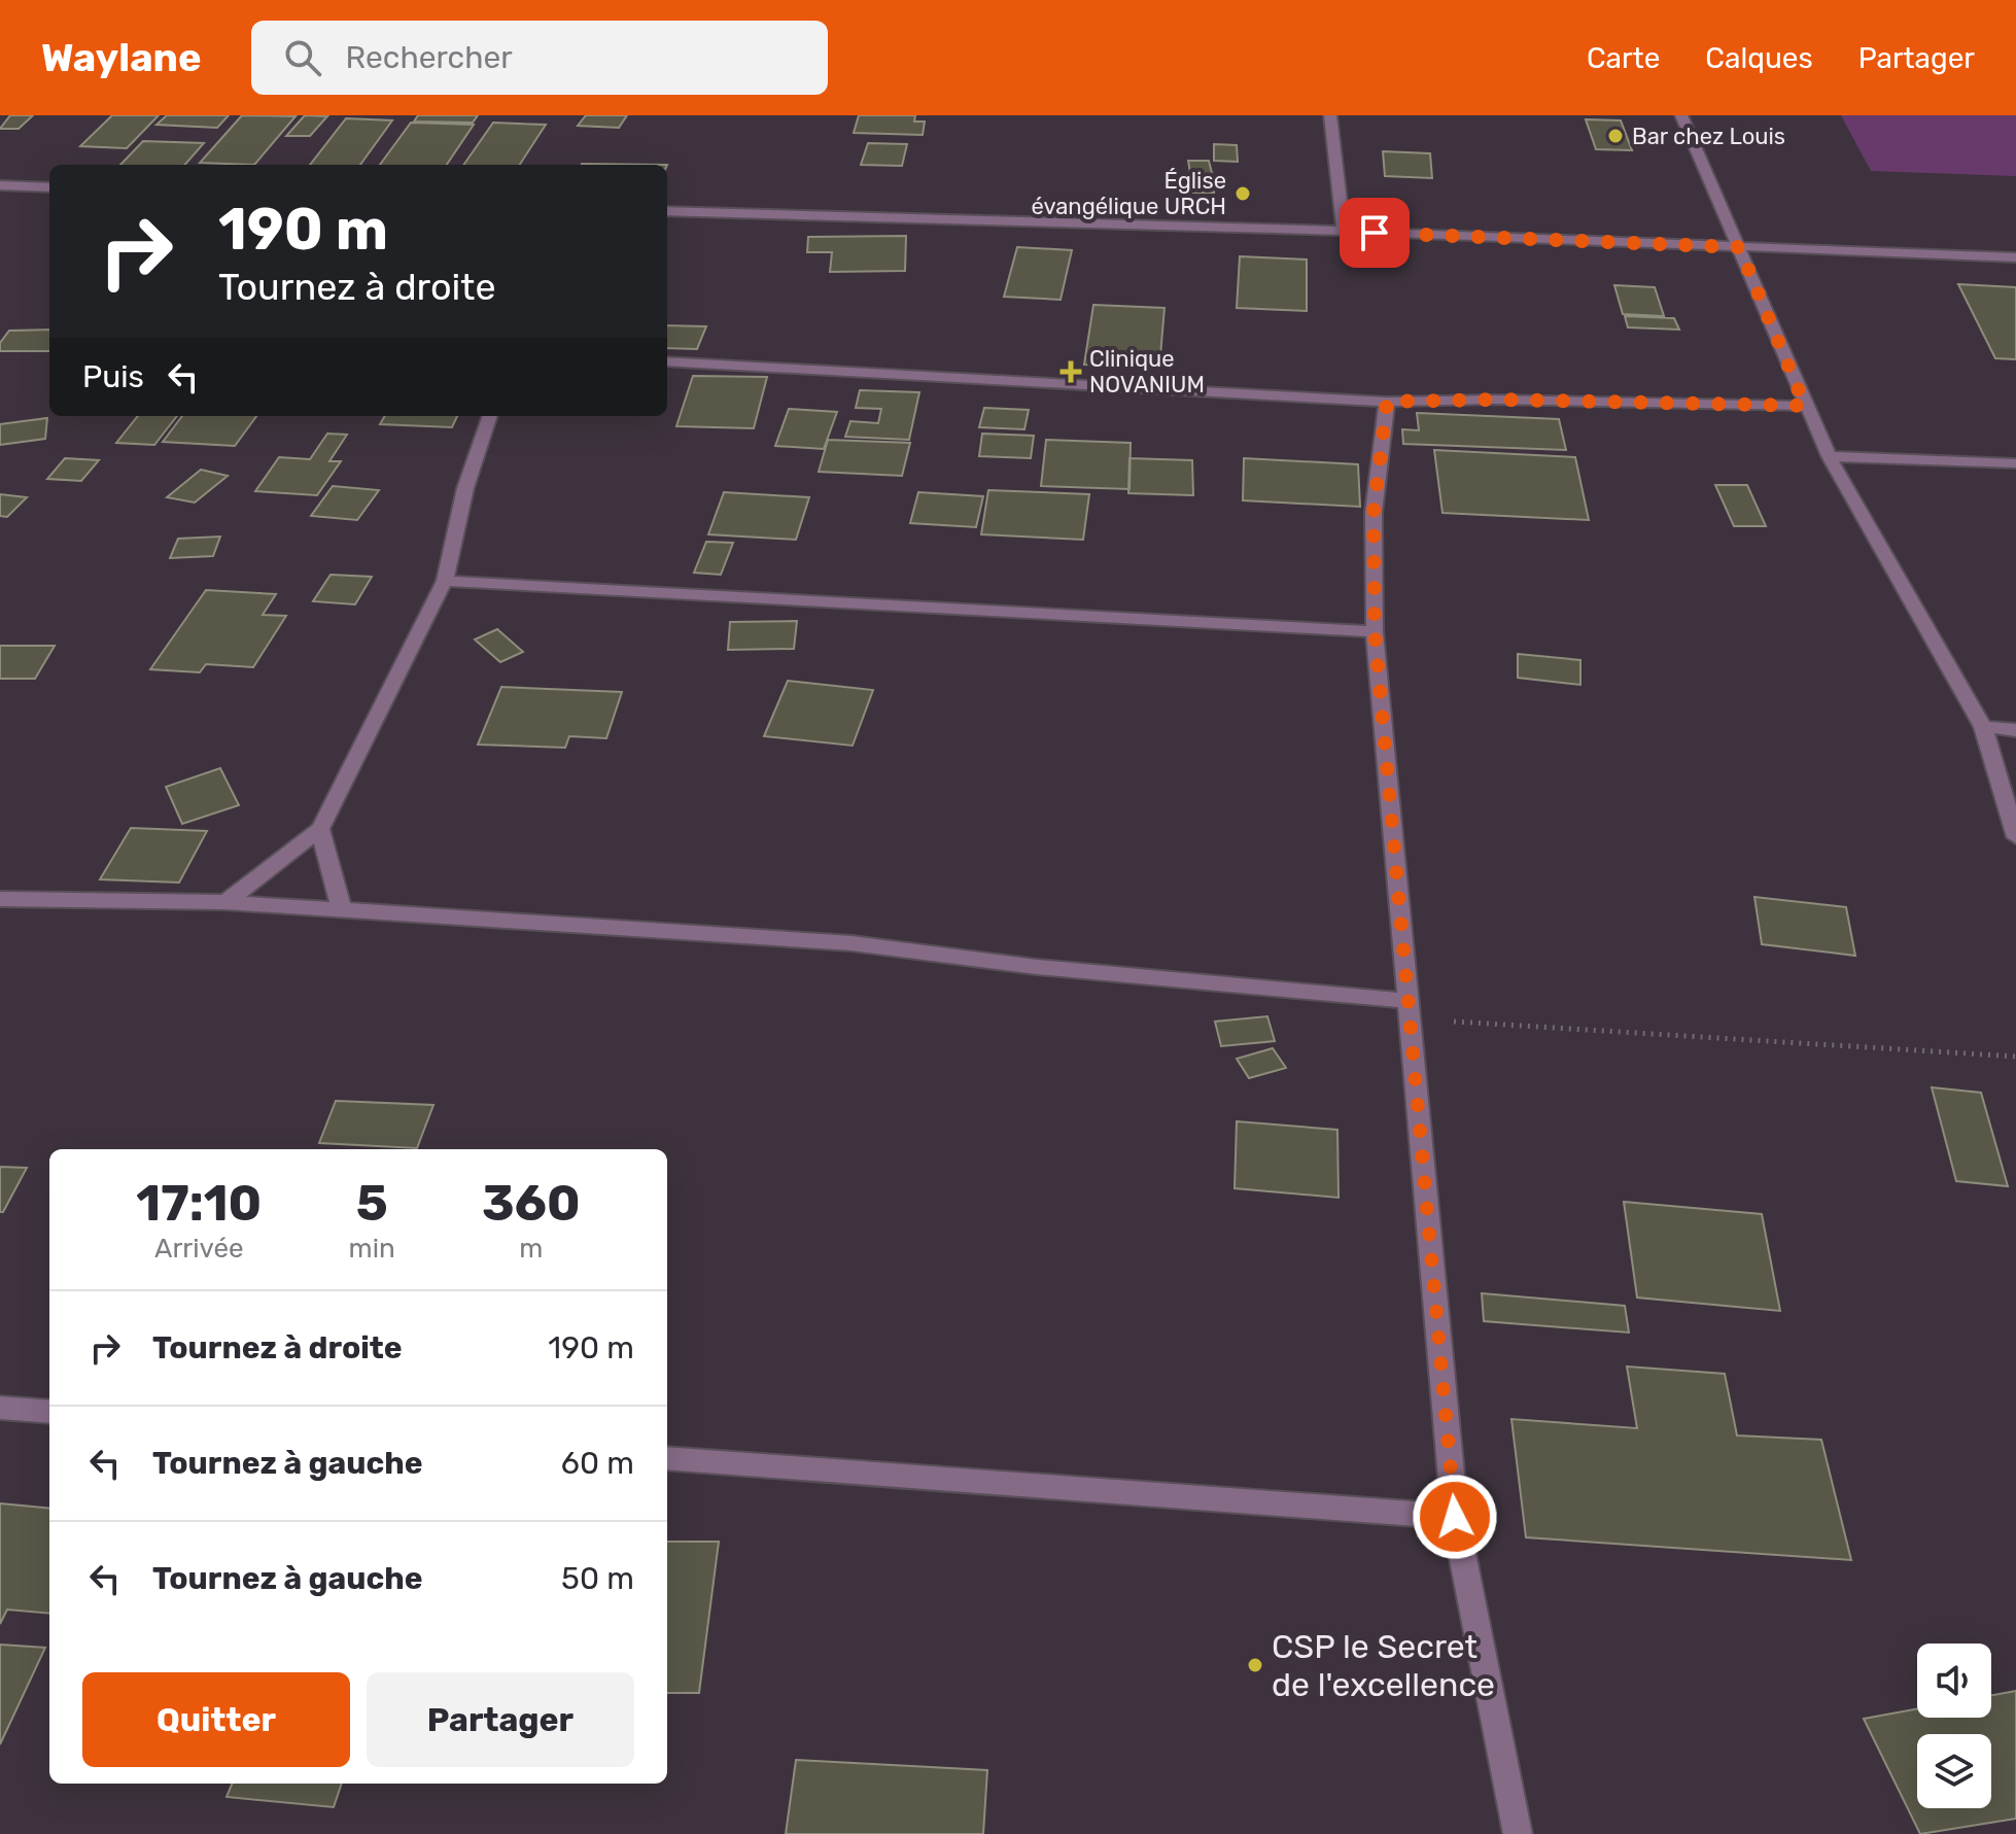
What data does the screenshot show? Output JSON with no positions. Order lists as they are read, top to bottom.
{
  "places": {
    "other": ["Bar chez Louis", "Église évangélique URCH", "CSP le Secret de l'excellence"],
    "health": ["Clinique NOVANIUM"]
  },
  "page": {
    "header": "Waylane",
    "search": "Rechercher",
    "nav": ["Carte", "Calques", "Partager"],
    "turn": ["190 m", "Tournez à droite"],
    "then": "Puis",
    "eta": [
      "17:10",
      "Arrivée",
      "5",
      "min",
      "360",
      "m"
    ],
    "list": [
      {
        "name": "Tournez à droite",
        "value": "190 m"
      },
      {
        "name": "Tournez à gauche",
        "value": "60 m"
      },
      {
        "name": "Tournez à gauche",
        "value": "50 m"
      }
    ],
    "buttons": ["Quitter", "Partager"]
  }
}
